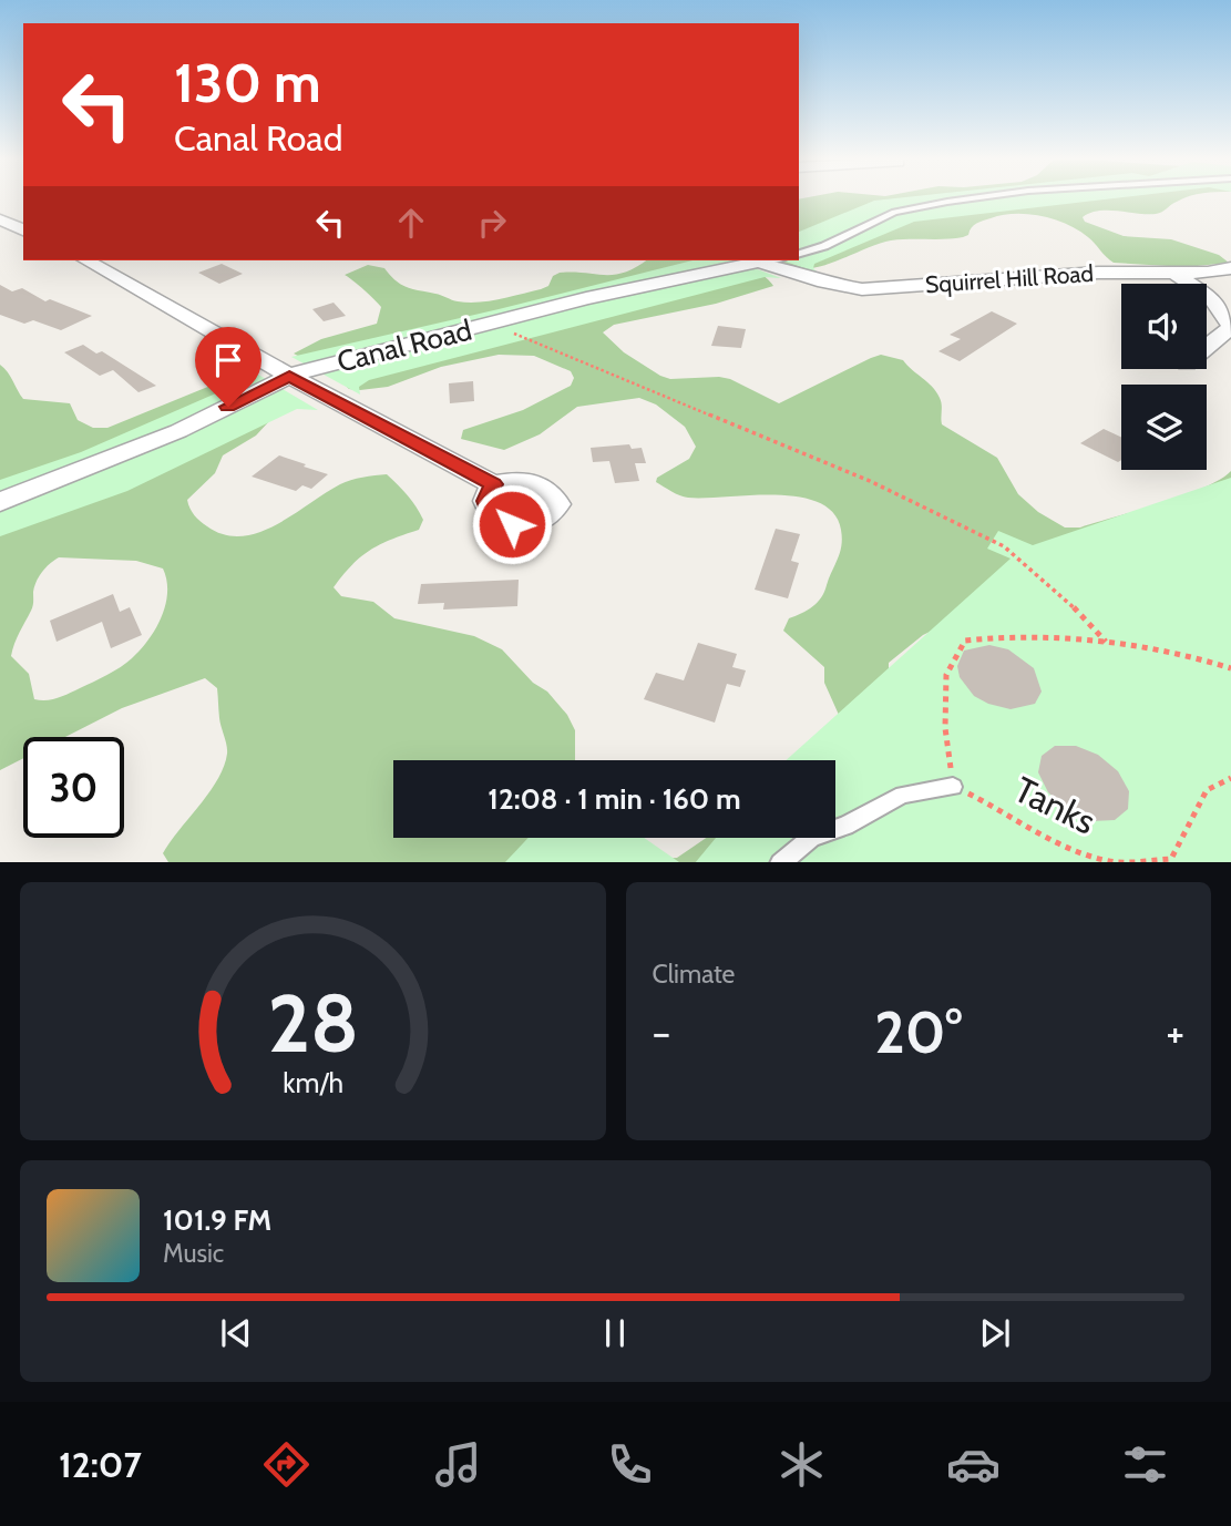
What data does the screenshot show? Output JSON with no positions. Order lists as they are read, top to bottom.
{
  "streets": {
    "street": ["Squirrel Hill Road", "Canal Road"],
    "path": ["Tanks"]
  },
  "page": {
    "turn": ["130 m", "Canal Road"],
    "limit": "30",
    "trip": "12:08 · 1 min · 160 m",
    "tile": "Climate",
    "heat": ["−", "20°", "+"],
    "song": ["101.9 FM", "Music"],
    "tabs": "12:07",
    "gauge": ["28", "km/h"]
  }
}
